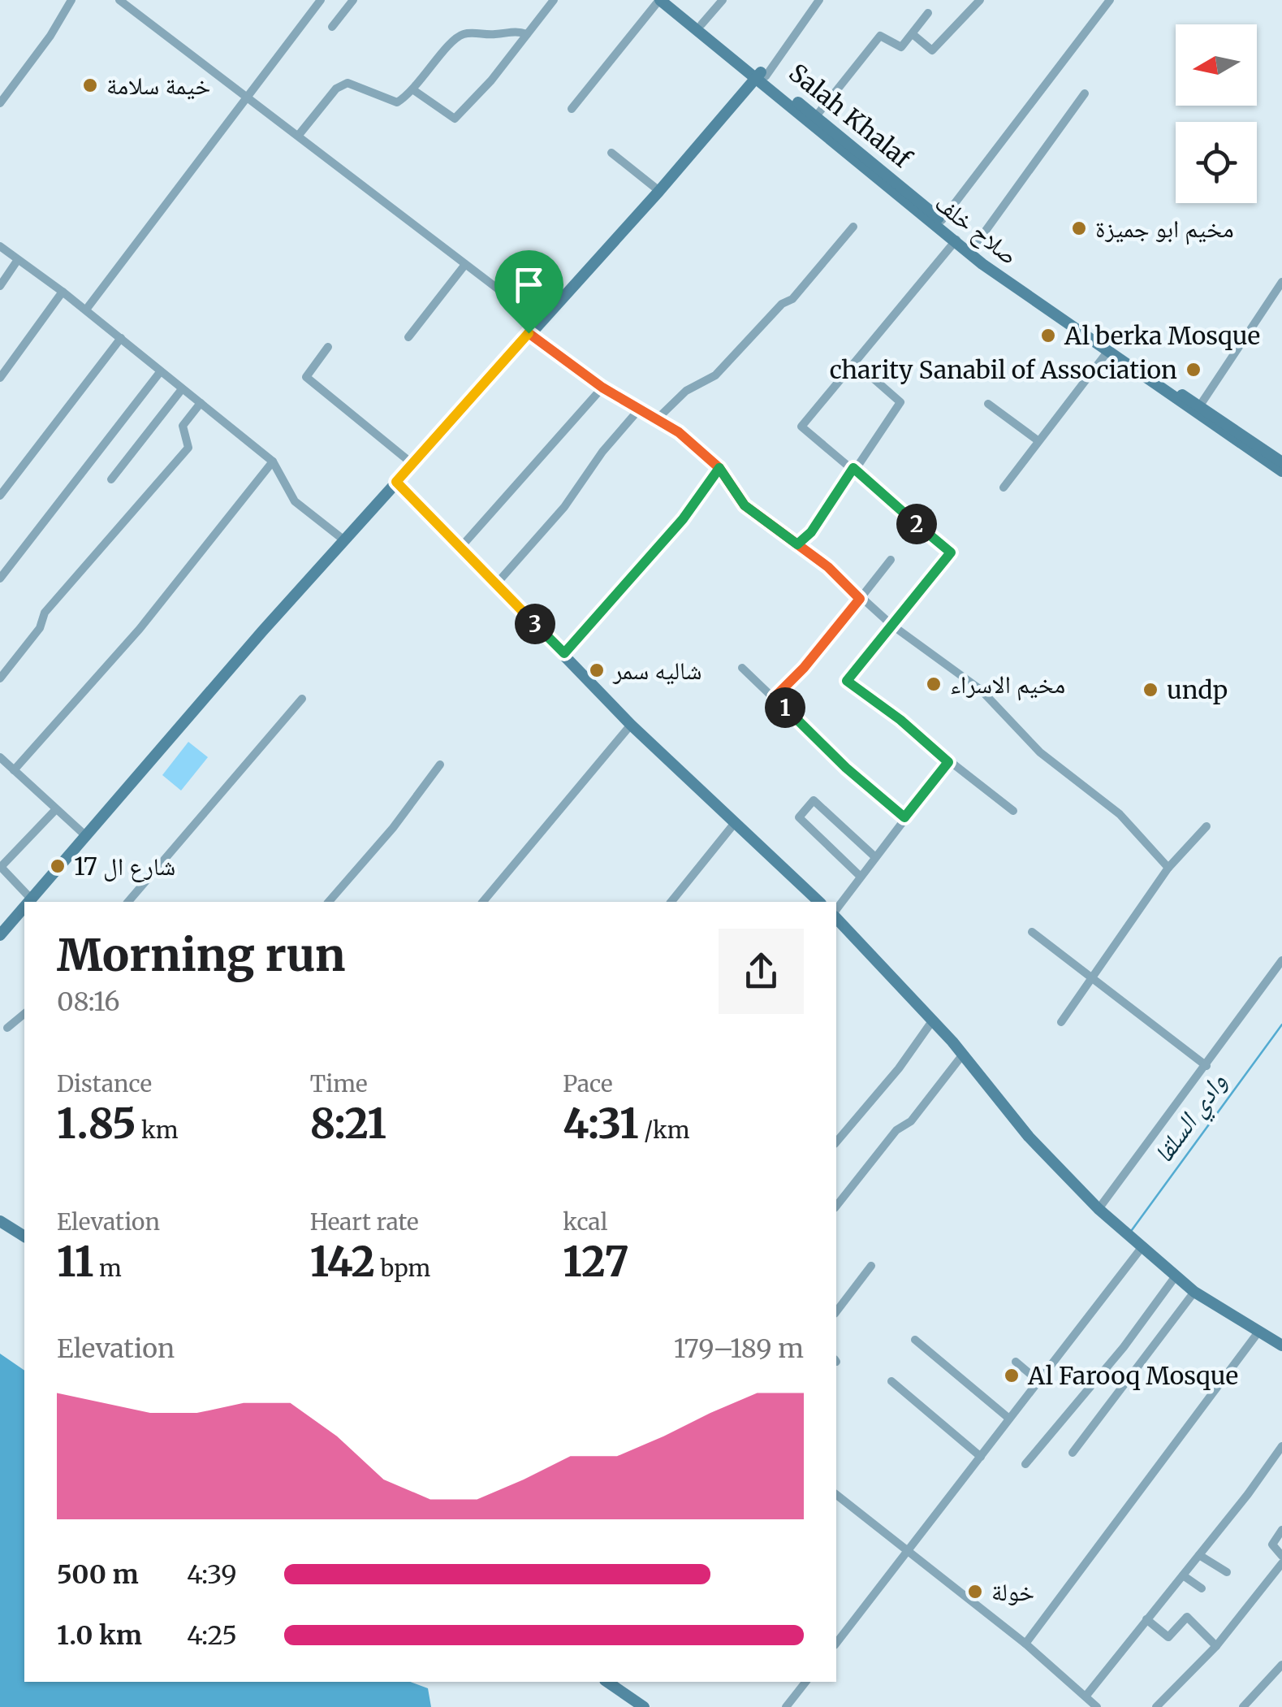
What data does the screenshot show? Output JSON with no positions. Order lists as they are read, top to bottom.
{
  "streets": {
    "street": ["Salah Khalaf", "صلاح خلف"]
  },
  "crossings": [
    ["Salah Khalaf", "صلاح خلف"]
  ],
  "water": ["وادي السلقا"],
  "places": [
    "خيمة سلامة",
    "مخيم ابو جميزة",
    "Al berka Mosque",
    "charity Sanabil of Association",
    "شاليه سمر",
    "مخيم الاسراء",
    "undp",
    "شارع ال 17",
    "Al Farooq Mosque",
    "خولة"
  ],
  "north": "left",
  "page": {
    "pins": ["2", "3", "1"],
    "heading": ["Morning run", "08:16"],
    "stats": [
      ["Distance", "1.85 km"],
      ["Time", "8:21"],
      ["Pace", "4:31 /km"],
      ["Elevation", "11 m"],
      ["Heart rate", "142 bpm"],
      ["kcal", "127"]
    ],
    "chart": ["Elevation", "179–189 m"],
    "list": [
      {
        "name": "500 m",
        "note": "4:39"
      },
      {
        "name": "1.0 km",
        "note": "4:25"
      }
    ]
  }
}
